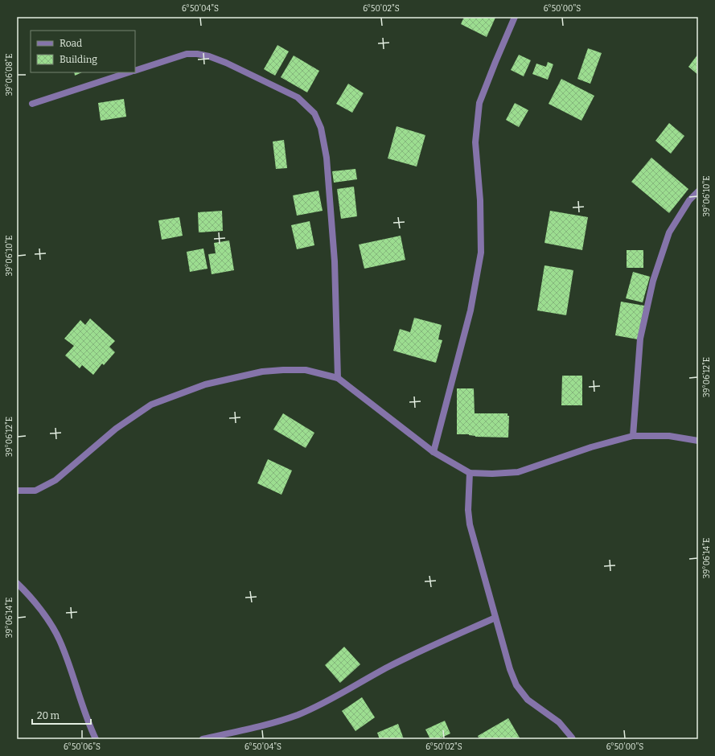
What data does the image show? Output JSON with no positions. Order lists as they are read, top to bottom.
{
  "legend": ["Road", "Building"],
  "scale_bar": "20 m",
  "coordinates": [
    "6°50'04\"S",
    "6°50'02\"S",
    "6°50'00\"S",
    "39°06'08\"E",
    "39°06'10\"E",
    "39°06'12\"E",
    "39°06'14\"E",
    "6°50'06\"S"
  ]
}
